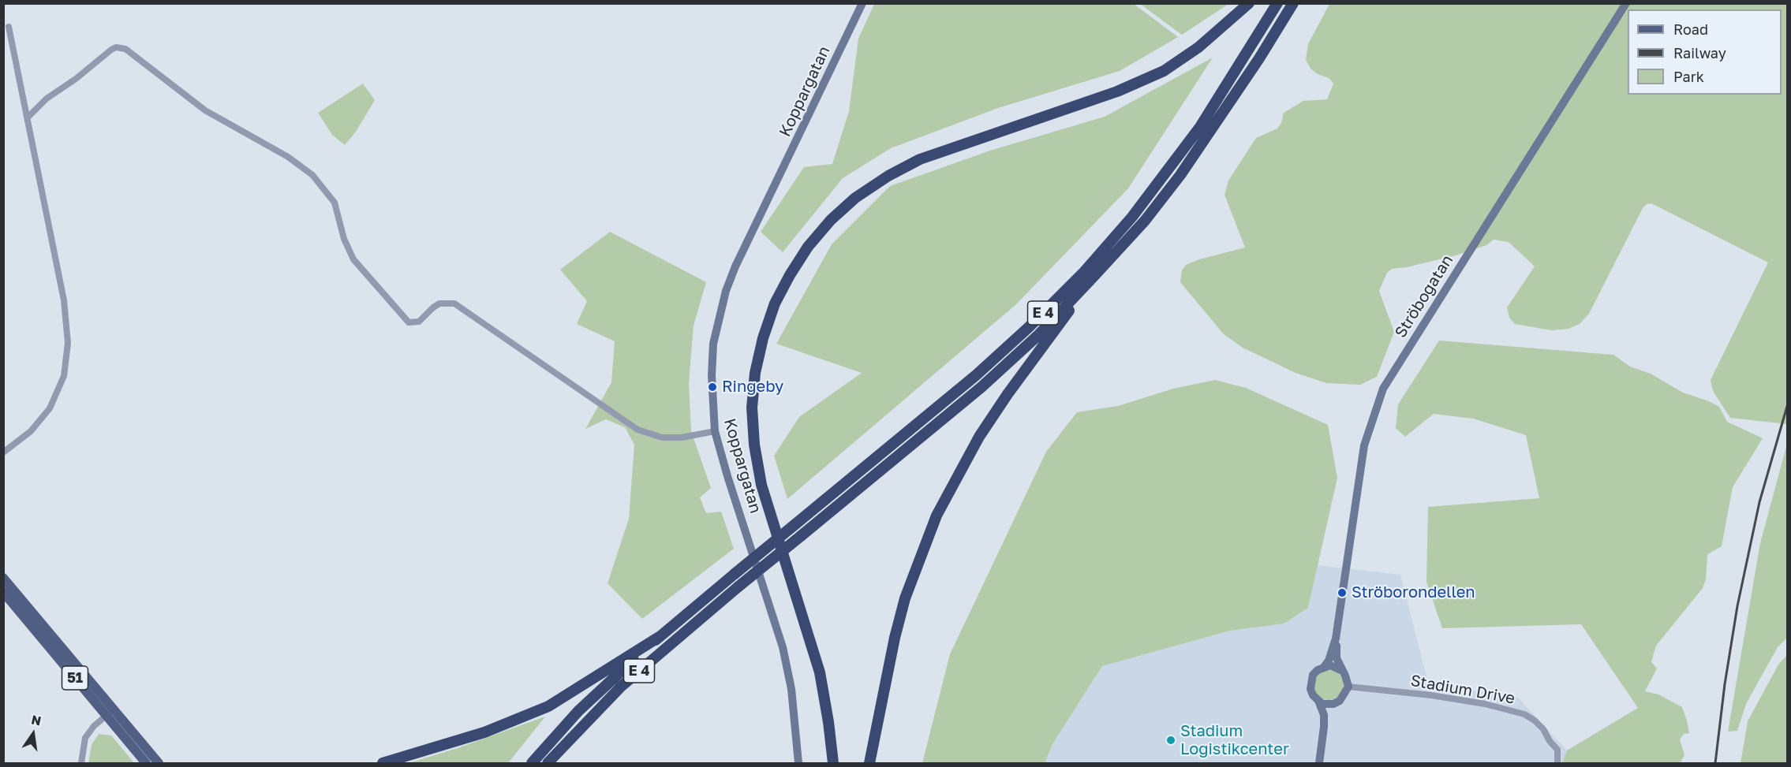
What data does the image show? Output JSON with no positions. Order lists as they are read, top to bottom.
{
  "streets": {
    "highway": ["E 4"],
    "main road": ["51"],
    "street": ["Koppargatan", "Ströbogatan", "Stadium Drive"]
  },
  "crossings": [
    ["Ströbogatan", "Stadium Drive"]
  ],
  "places": ["Ringeby", "Ströborondellen", "Stadium Logistikcenter"],
  "legend": ["Road", "Railway", "Park"],
  "north": "top"
}
